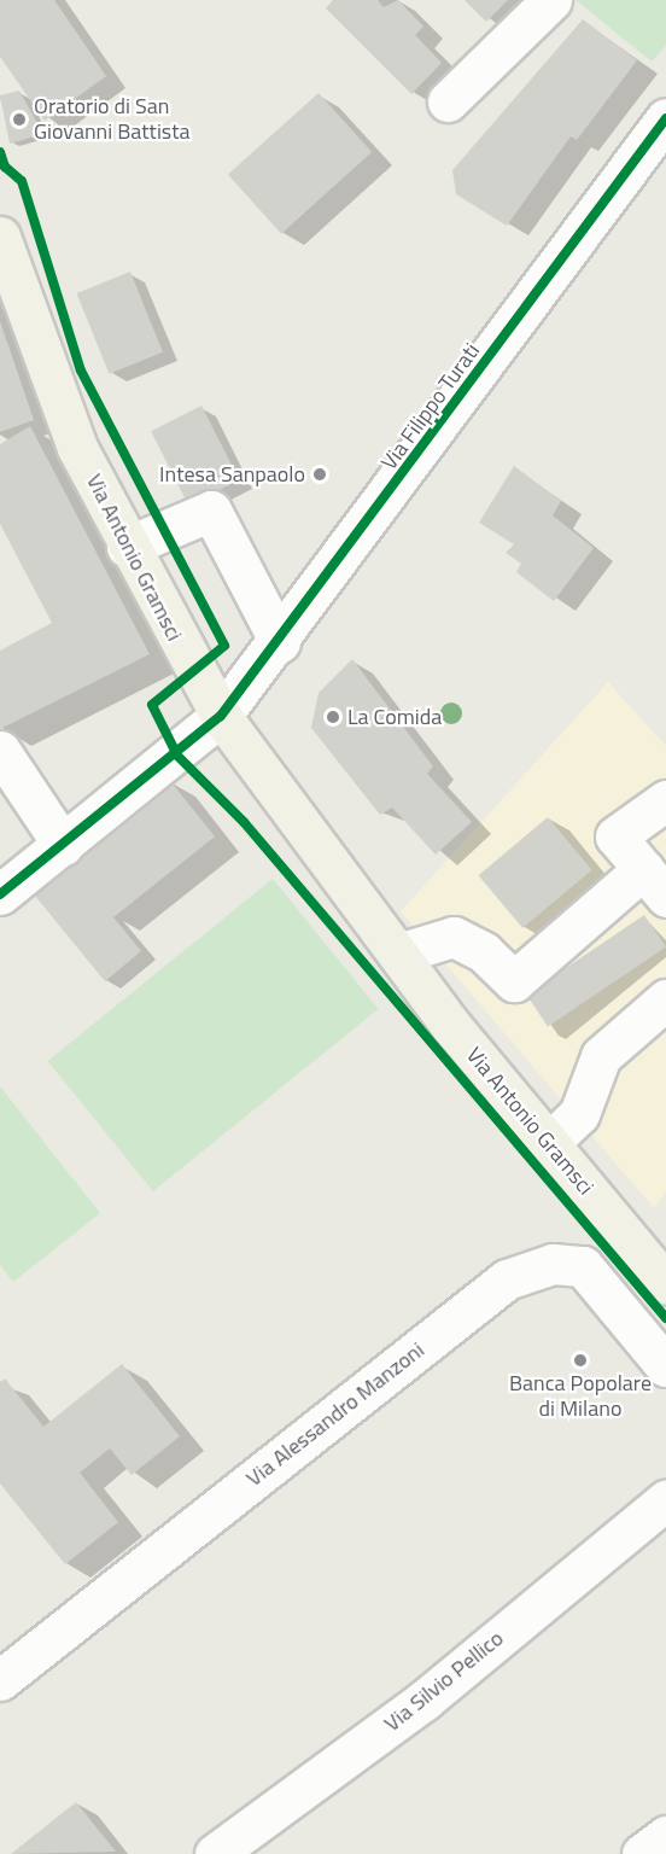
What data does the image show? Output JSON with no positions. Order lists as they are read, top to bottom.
{
  "streets": {
    "main road": ["Via Antonio Gramsci"],
    "street": ["Via Filippo Turati", "Via Alessandro Manzoni", "Via Silvio Pellico"]
  },
  "crossings": [
    ["Via Filippo Turati", "Via Antonio Gramsci"]
  ],
  "places": [
    "Oratorio di San Giovanni Battista",
    "Intesa Sanpaolo",
    "La Comida",
    "Banca Popolare di Milano"
  ]
}
